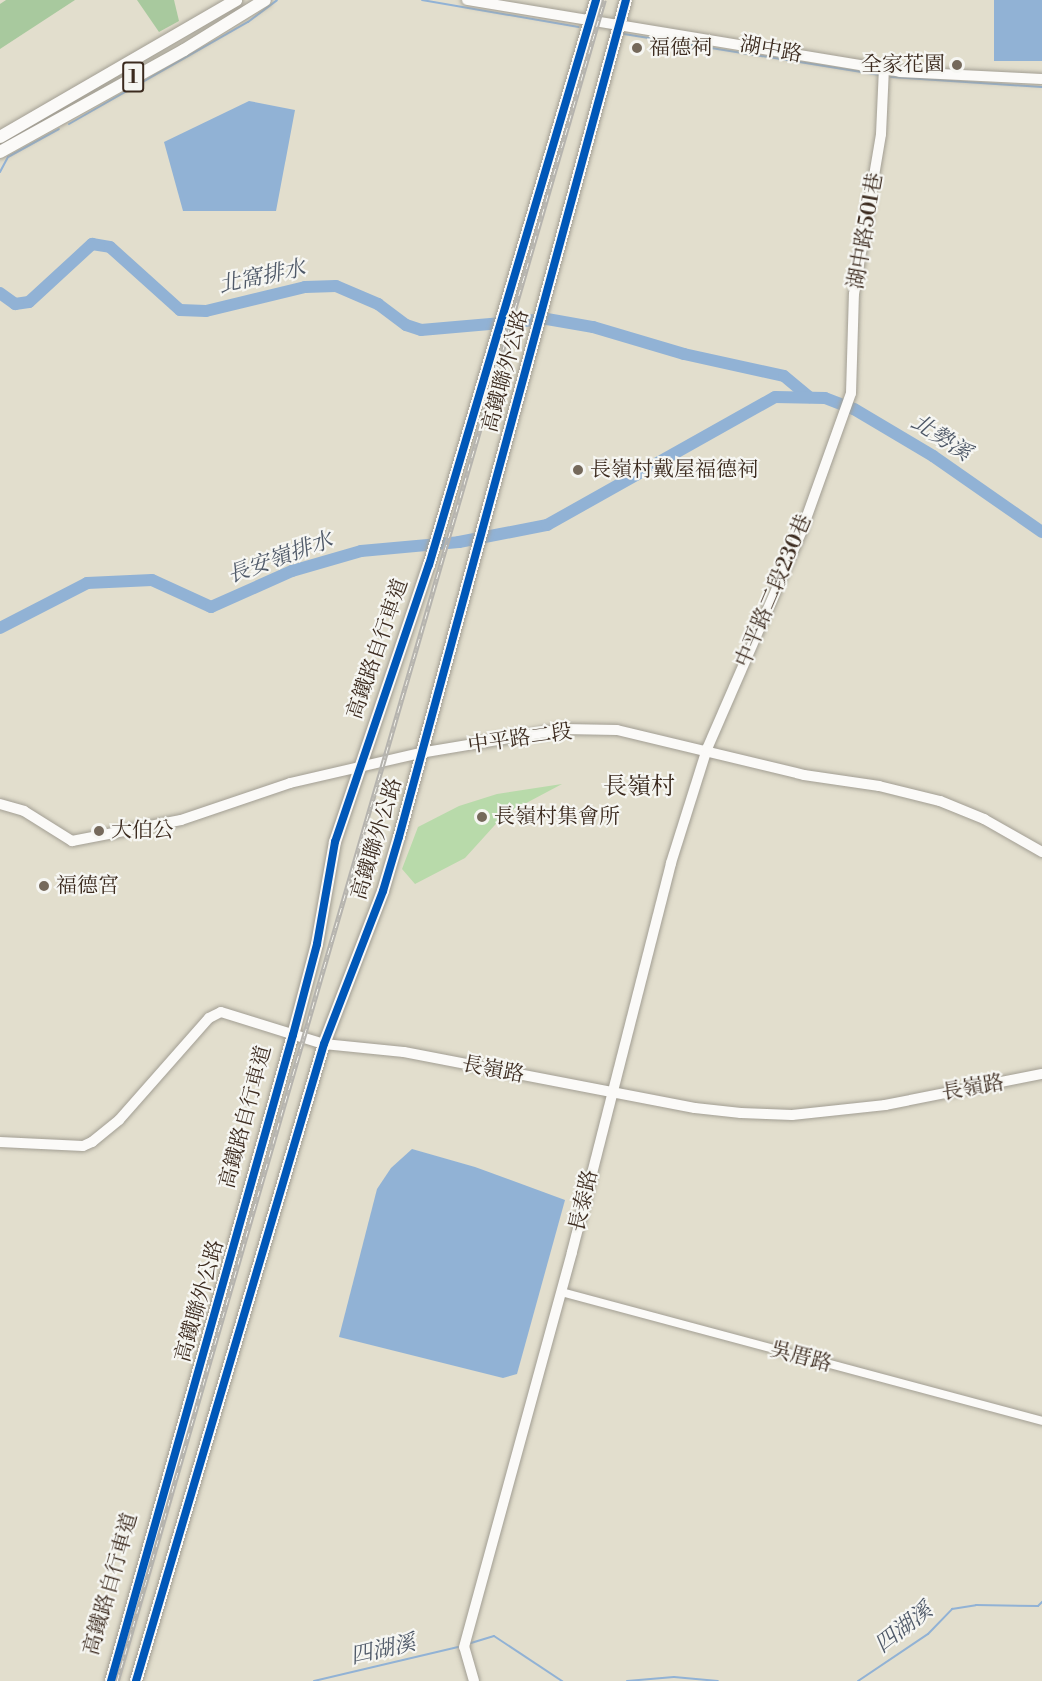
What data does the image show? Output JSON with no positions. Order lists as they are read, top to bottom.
{
  "streets": {
    "main road": ["1", "高鐵聯外公路"],
    "street": [
      "湖中路",
      "湖中路501巷",
      "中平路二段230巷",
      "中平路二段",
      "長嶺路",
      "長泰路",
      "吳厝路"
    ],
    "cycle path": ["高鐵路自行車道"]
  },
  "crossings": [
    ["湖中路", "湖中路501巷"],
    ["湖中路", "高鐵聯外公路"],
    ["湖中路501巷", "中平路二段230巷"],
    ["高鐵聯外公路", "中平路二段"],
    ["高鐵聯外公路", "長嶺路"],
    ["中平路二段230巷", "中平路二段"],
    ["中平路二段230巷", "長泰路"],
    ["中平路二段", "長泰路"],
    ["長嶺路", "長泰路"],
    ["長泰路", "吳厝路"]
  ],
  "districts": ["長嶺村"],
  "water": [
    "北窩排水",
    "北勢溪",
    "長安嶺排水",
    "四湖溪"
  ],
  "places": [
    "福德祠",
    "全家花園",
    "長嶺村戴屋福德祠",
    "長嶺村集會所",
    "大伯公",
    "福德宮"
  ]
}
